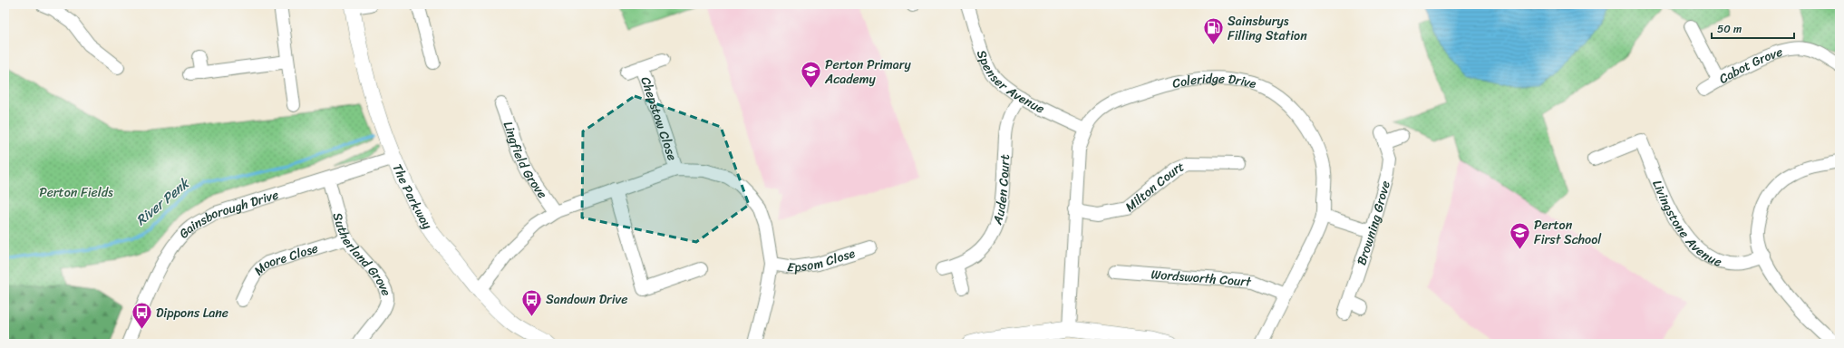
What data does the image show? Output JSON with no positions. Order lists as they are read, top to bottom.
{
  "streets": {
    "street": [
      "Cabot Grove",
      "Spenser Avenue",
      "Coleridge Drive",
      "Chepstow Close",
      "Lingfield Grove",
      "Milton Court",
      "Auden Court",
      "The Parkway",
      "Gainsborough Drive",
      "Livingstone Avenue",
      "Browning Grove",
      "Sutherland Grove",
      "Epsom Close",
      "Moore Close",
      "Wordsworth Court"
    ]
  },
  "crossings": [
    ["Spenser Avenue", "Coleridge Drive"],
    ["Spenser Avenue", "Auden Court"],
    ["Coleridge Drive", "Milton Court"],
    ["Coleridge Drive", "Wordsworth Court"],
    ["The Parkway", "Gainsborough Drive"],
    ["Gainsborough Drive", "Sutherland Grove"],
    ["Sutherland Grove", "Moore Close"]
  ],
  "water": ["River Penk"],
  "parks": ["Perton Fields"],
  "places": {
    "fuel station": ["Sainsburys Filling Station"],
    "school or university": ["Perton Primary Academy", "Perton First School"],
    "bus stop": ["Sandown Drive", "Dippons Lane"]
  },
  "scale_bar": "50 m"
}
